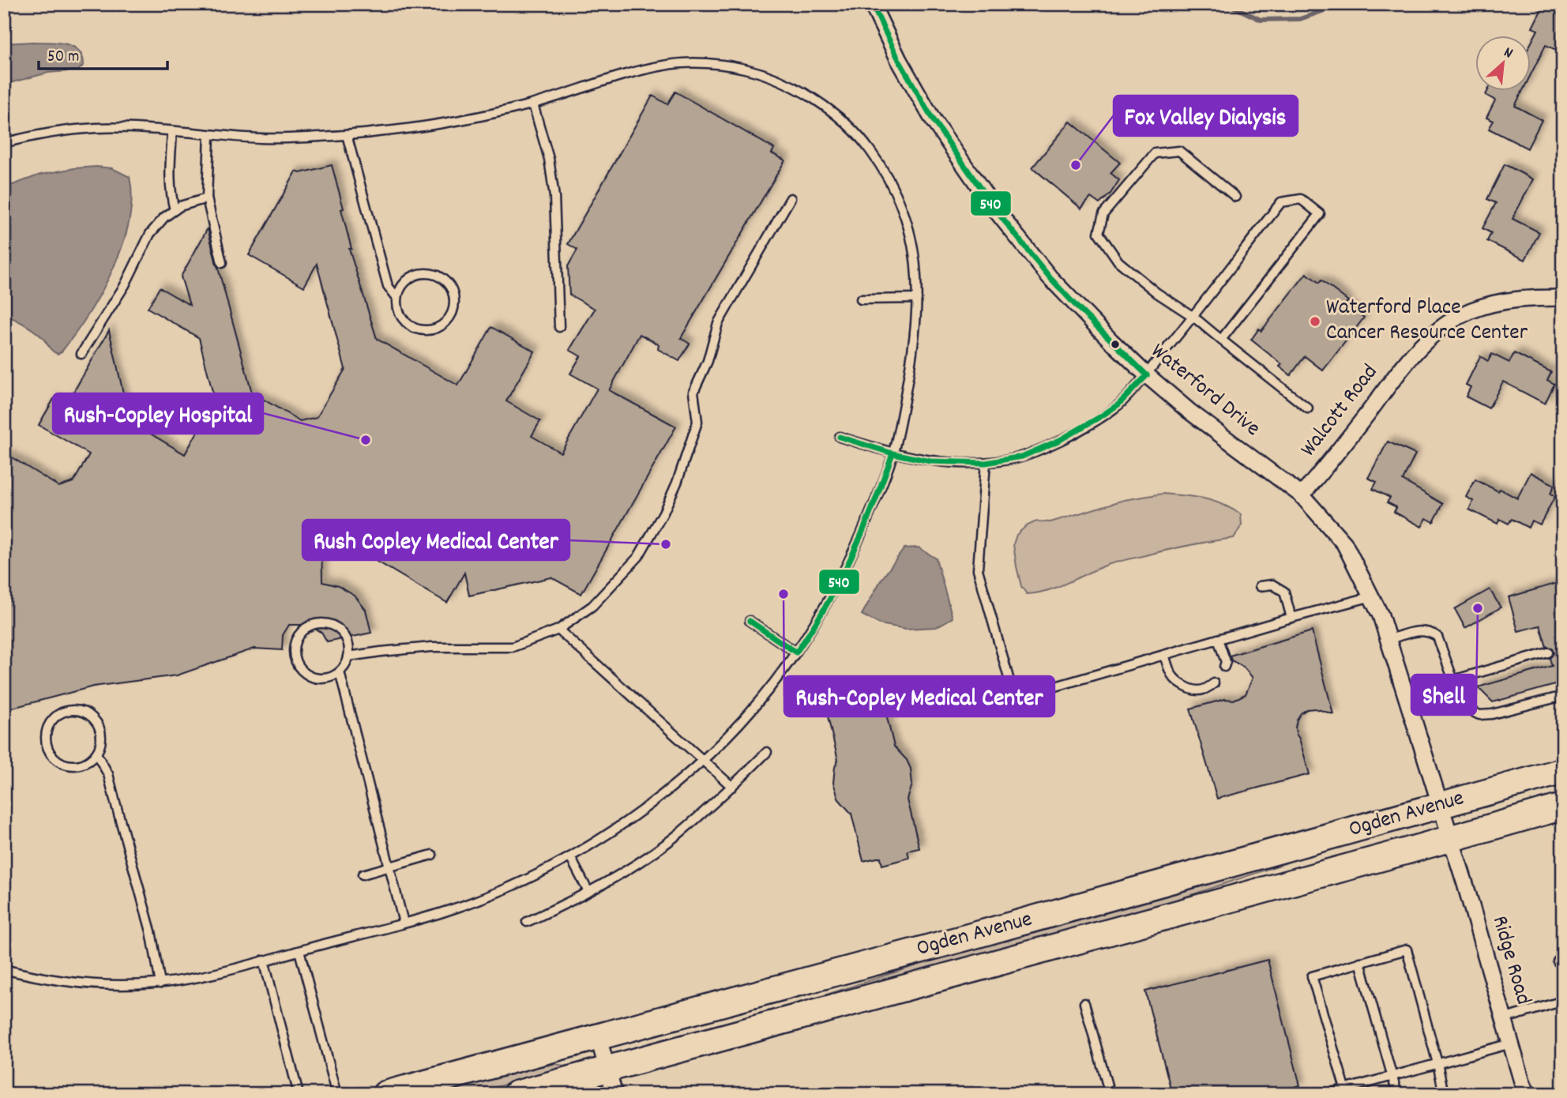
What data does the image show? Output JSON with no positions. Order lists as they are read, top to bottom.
{
  "streets": {
    "main road": ["Ogden Avenue"],
    "street": ["Waterford Drive", "Walcott Road", "Ridge Road"]
  },
  "crossings": [
    ["Waterford Drive", "Walcott Road"],
    ["Waterford Drive", "Ogden Avenue"],
    ["Waterford Drive", "Ridge Road"],
    ["Ogden Avenue", "Ridge Road"]
  ],
  "places": [
    "Fox Valley Dialysis",
    "Waterford Place Cancer Resource Center",
    "Rush-Copley Hospital",
    "Rush Copley Medical Center",
    "Rush-Copley Medical Center",
    "Shell"
  ],
  "lines": ["transit line 540"],
  "scale_bar": "50 m",
  "north": "top right"
}
